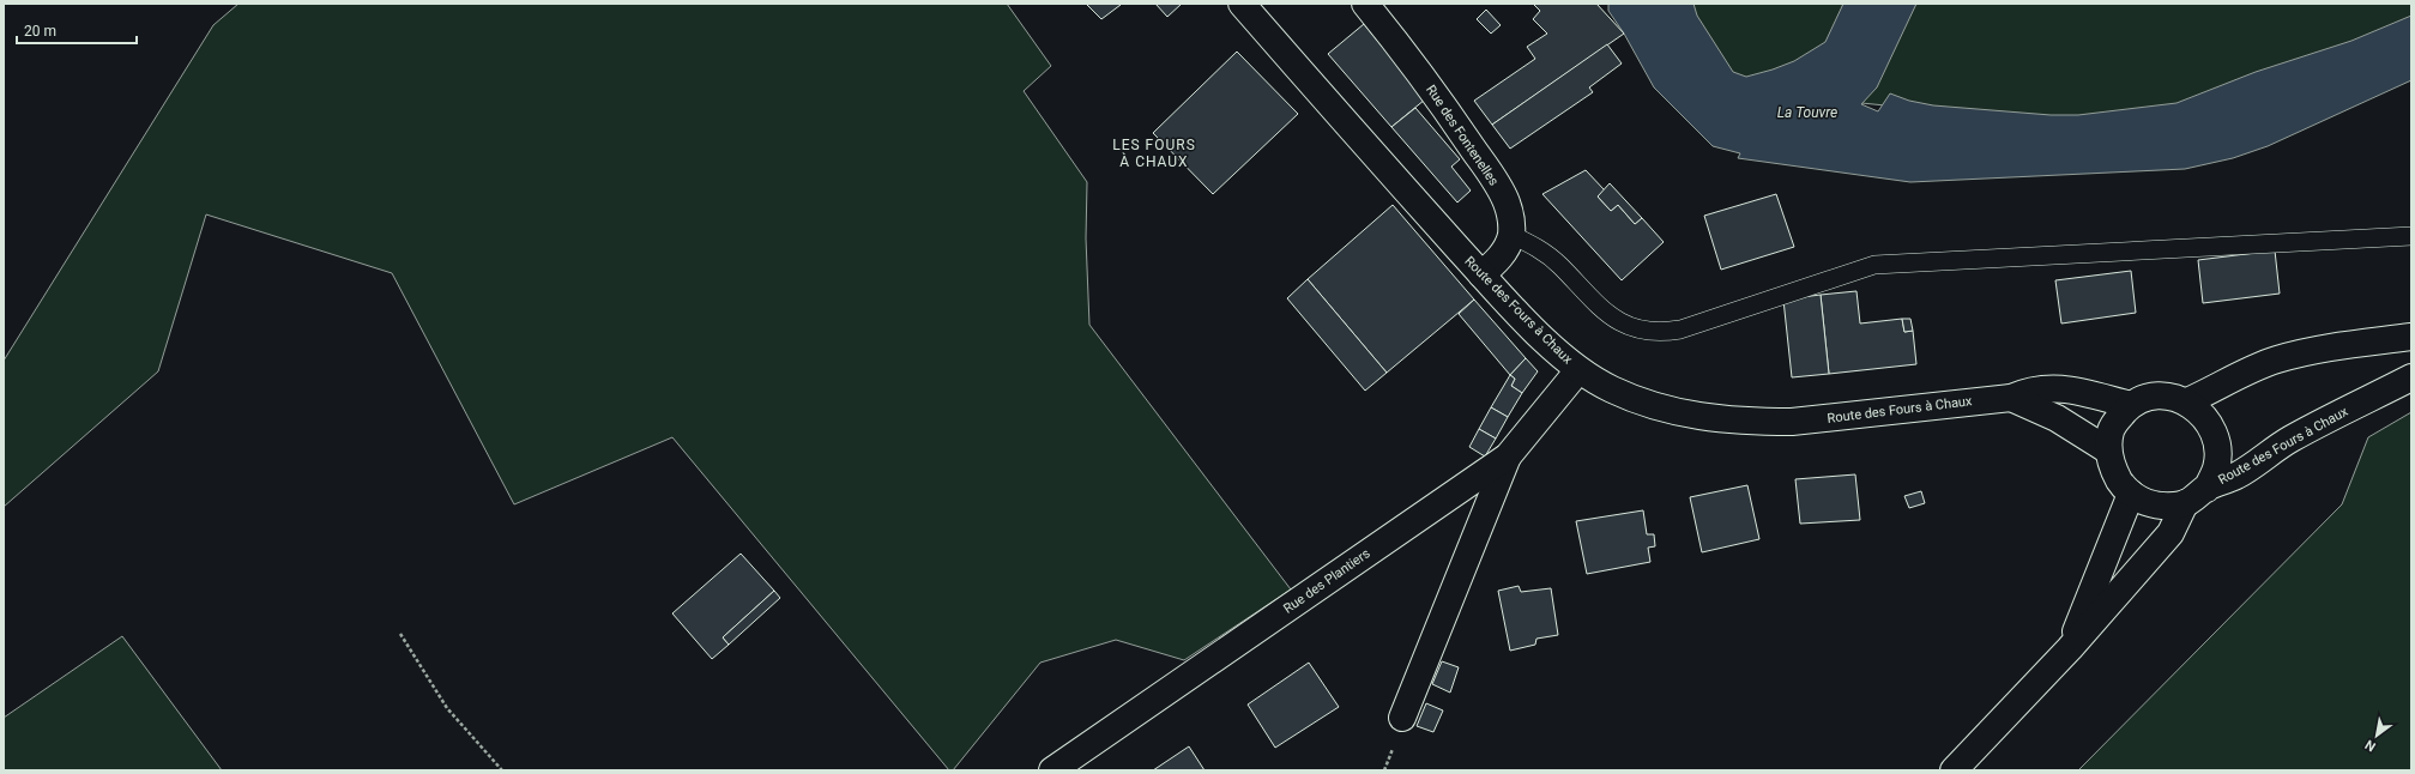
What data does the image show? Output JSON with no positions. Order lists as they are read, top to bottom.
{
  "streets": {
    "street": ["Rue des Fontenelles", "Route des Fours à Chaux", "Rue des Plantiers"]
  },
  "crossings": [
    ["Route des Fours à Chaux", "Rue des Plantiers"]
  ],
  "districts": ["LES FOURS À CHAUX"],
  "water": ["La Touvre"],
  "scale_bar": "20 m",
  "north": "bottom left"
}
